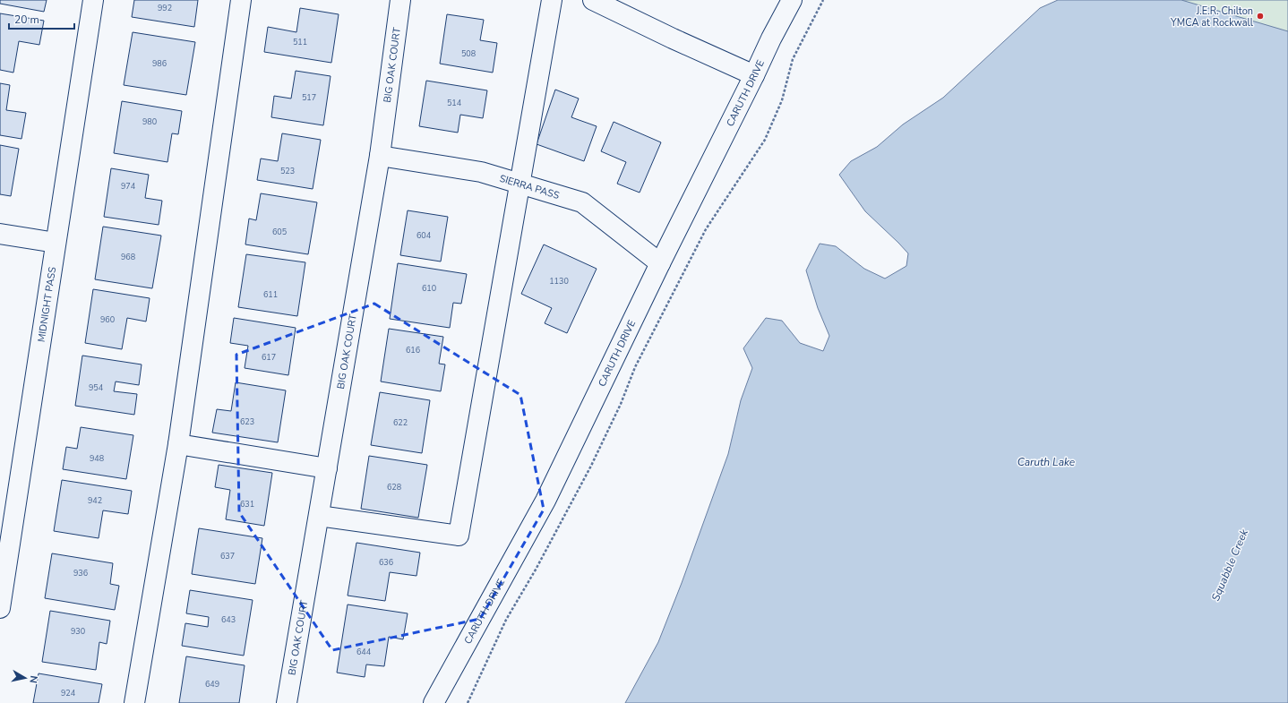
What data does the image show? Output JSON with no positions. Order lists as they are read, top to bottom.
{
  "streets": {
    "street": [
      "BIG OAK COURT",
      "CARUTH DRIVE",
      "SIERRA PASS",
      "MIDNIGHT PASS"
    ]
  },
  "crossings": [
    ["BIG OAK COURT", "SIERRA PASS"],
    ["CARUTH DRIVE", "SIERRA PASS"]
  ],
  "water": ["Caruth Lake", "Squabble Creek"],
  "places": ["J.E.R. Chilton YMCA at Rockwall"],
  "house_numbers": [
    "992",
    "511",
    "508",
    "986",
    "517",
    "514",
    "980",
    "523",
    "974",
    "605",
    "604",
    "968",
    "1130",
    "610",
    "611",
    "960",
    "616",
    "617",
    "954",
    "623",
    "622",
    "948",
    "628",
    "942",
    "631",
    "637",
    "636",
    "936",
    "643",
    "930",
    "644",
    "649",
    "924"
  ],
  "scale_bar": "20 m",
  "north": "right"
}
